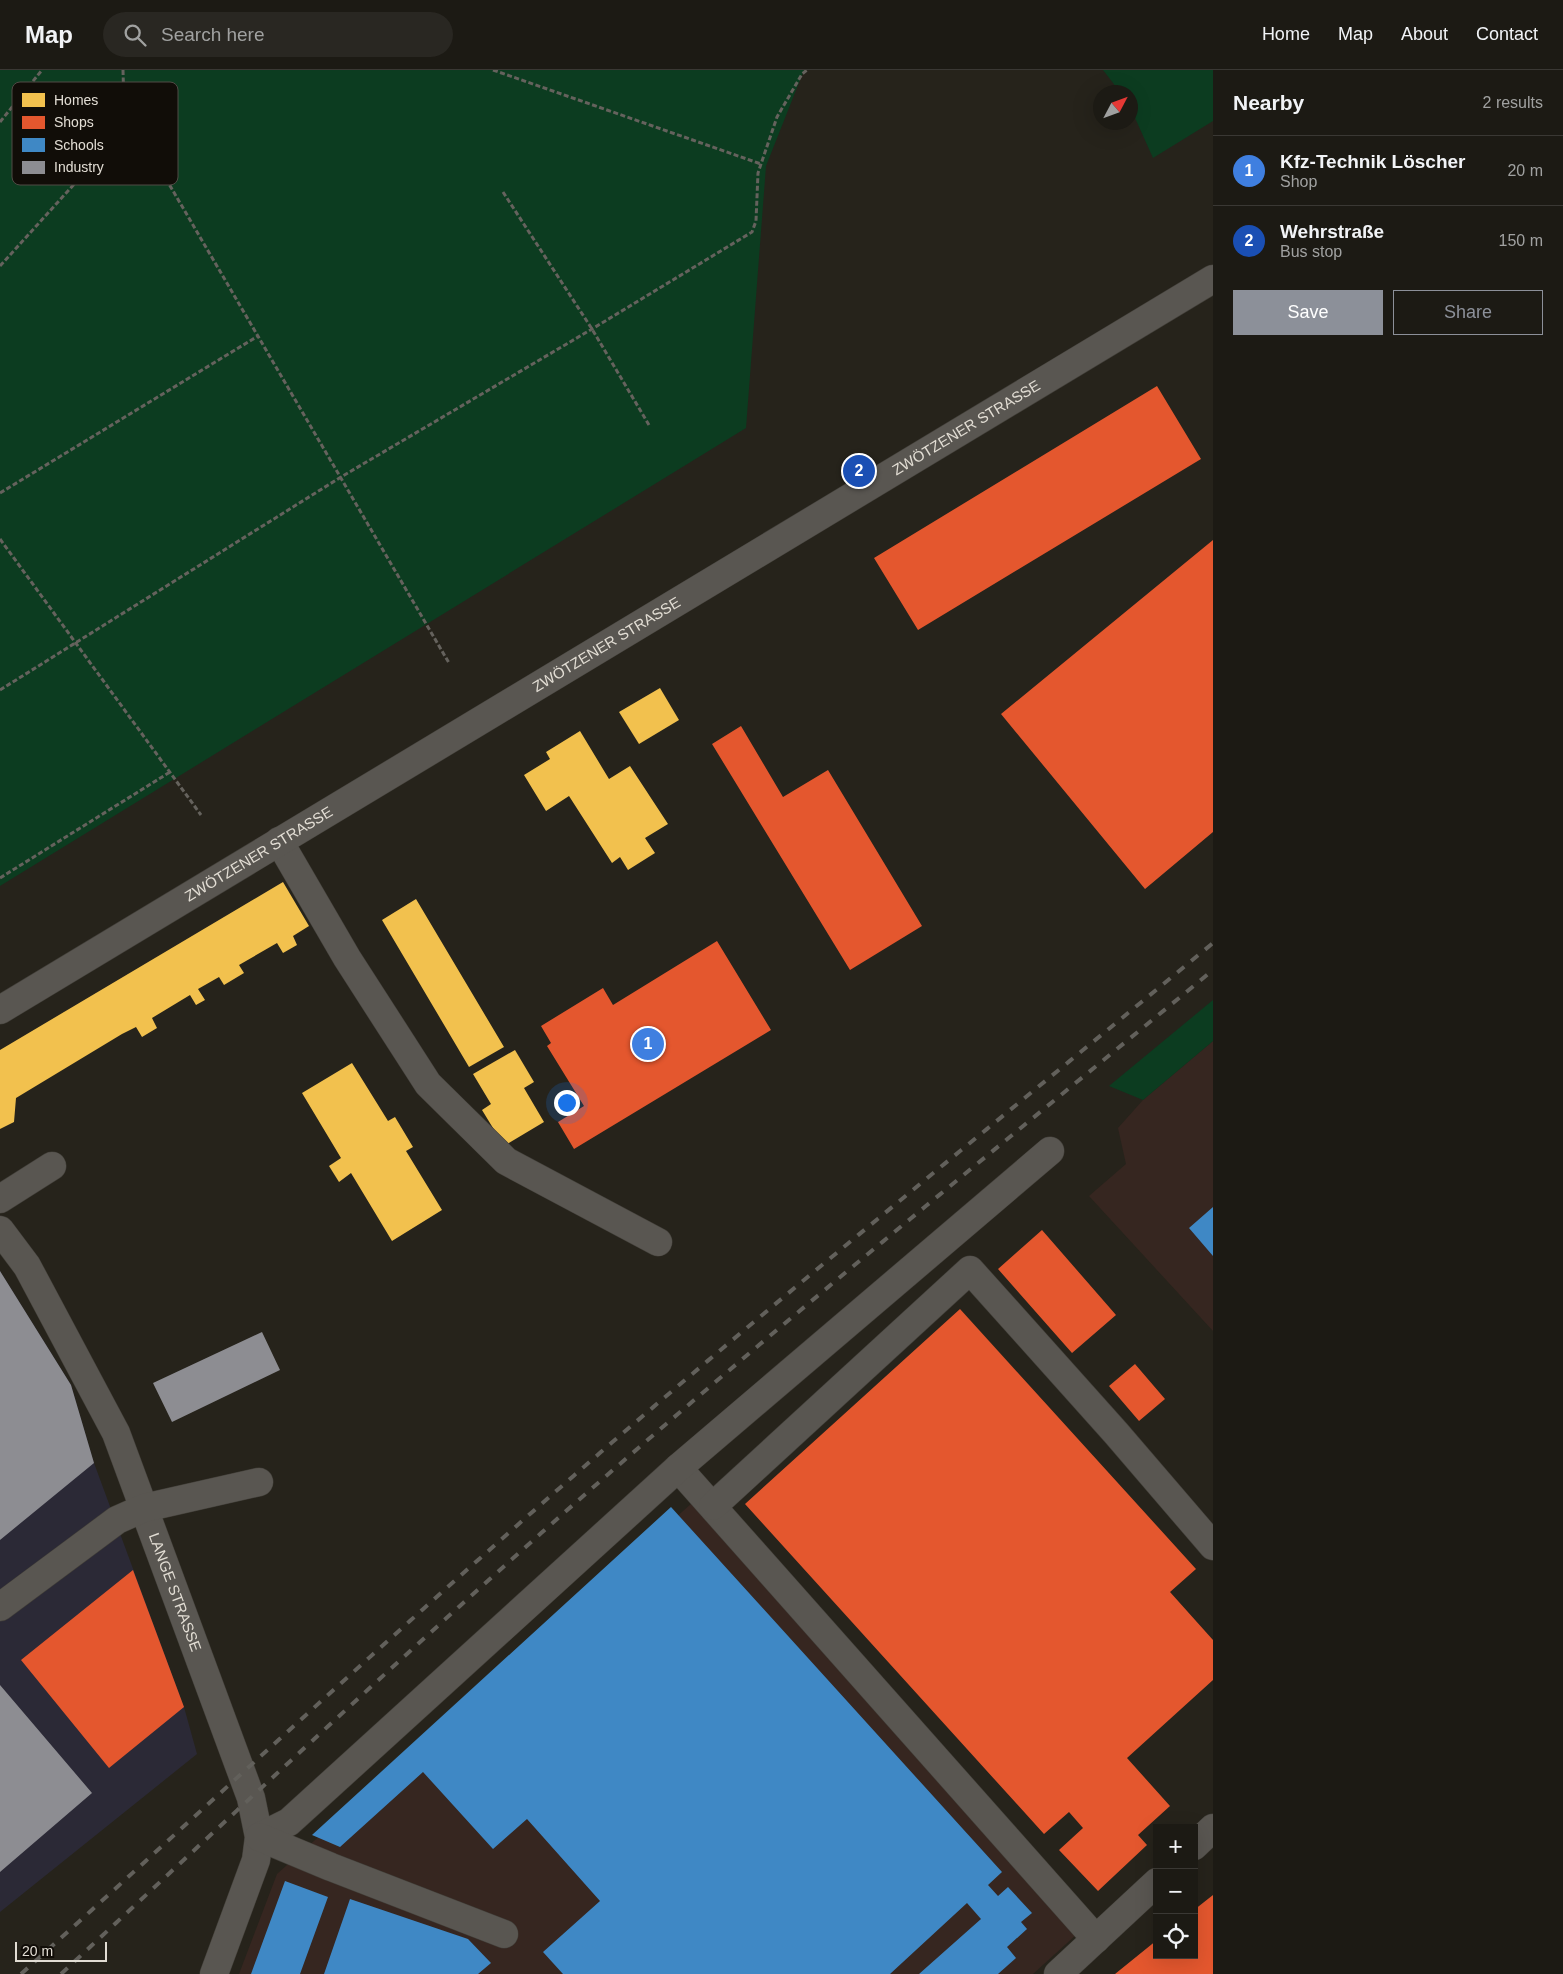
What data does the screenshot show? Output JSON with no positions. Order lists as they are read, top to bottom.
{
  "streets": {
    "street": ["ZWÖTZENER STRASSE", "LANGE STRASSE"]
  },
  "legend": [
    "Homes",
    "Shops",
    "Schools",
    "Industry"
  ],
  "scale_bar": "20 m",
  "north": "top right",
  "page": {
    "header": "Map",
    "search": "Search here",
    "nav": [
      "Home",
      "Map",
      "About",
      "Contact"
    ],
    "heading": ["Nearby", "2 results"],
    "list": [
      {
        "mark": "1",
        "name": "Kfz-Technik Löscher",
        "note": "Shop",
        "value": "20 m"
      },
      {
        "mark": "2",
        "name": "Wehrstraße",
        "note": "Bus stop",
        "value": "150 m"
      }
    ],
    "buttons": ["Save", "Share"],
    "pins": ["2", "1"],
    "map_buttons": ["+", "−"],
    "scale": "20 m"
  }
}
